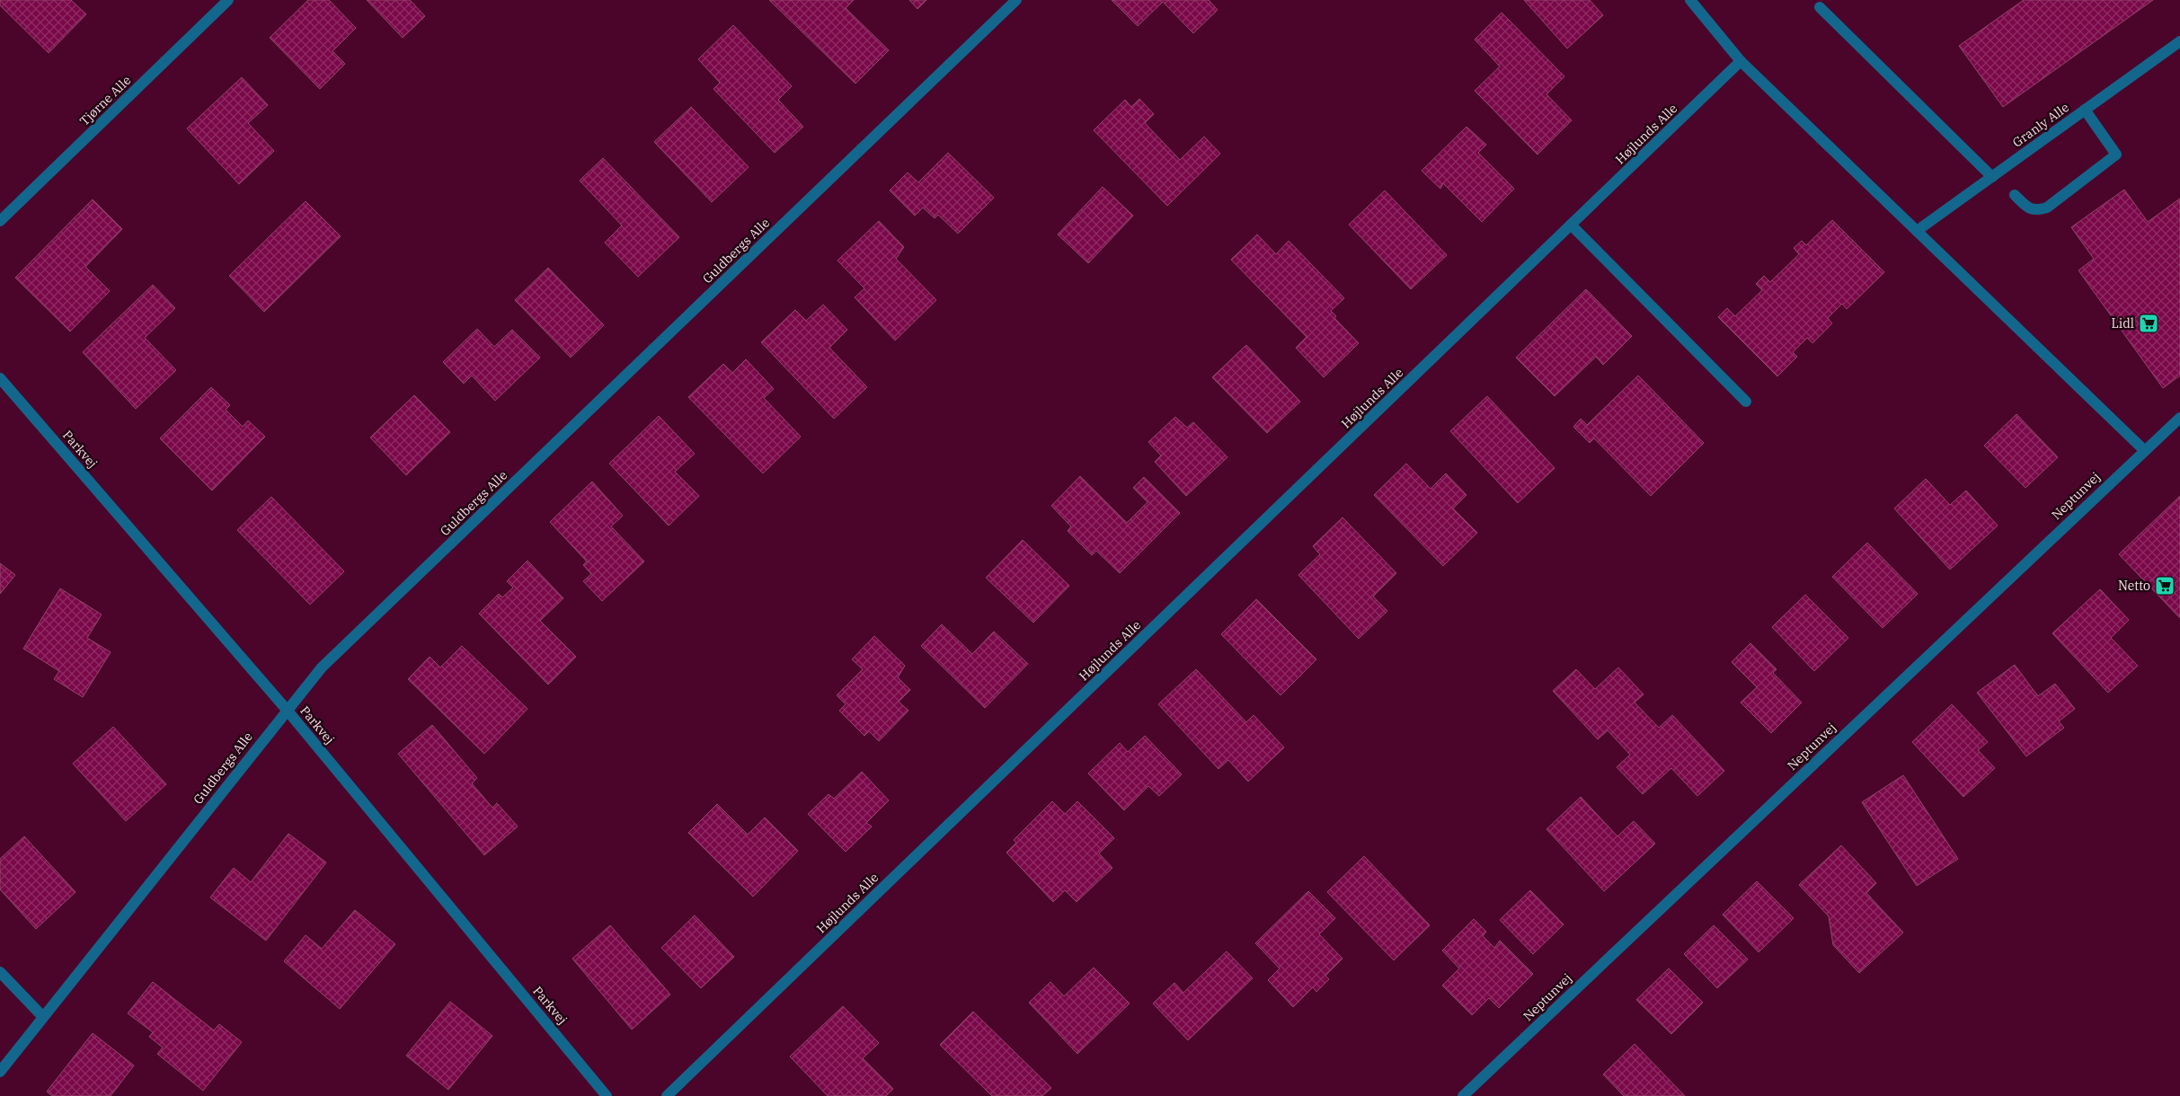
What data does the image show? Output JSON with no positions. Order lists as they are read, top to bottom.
{
  "streets": {
    "street": [
      "Tjørne Alle",
      "Granly Alle",
      "Højlunds Alle",
      "Guldbergs Alle",
      "Parkvej",
      "Neptunvej"
    ]
  },
  "crossings": [
    ["Guldbergs Alle", "Parkvej"]
  ],
  "places": {
    "supermarket": ["Lidl", "Netto"]
  }
}
